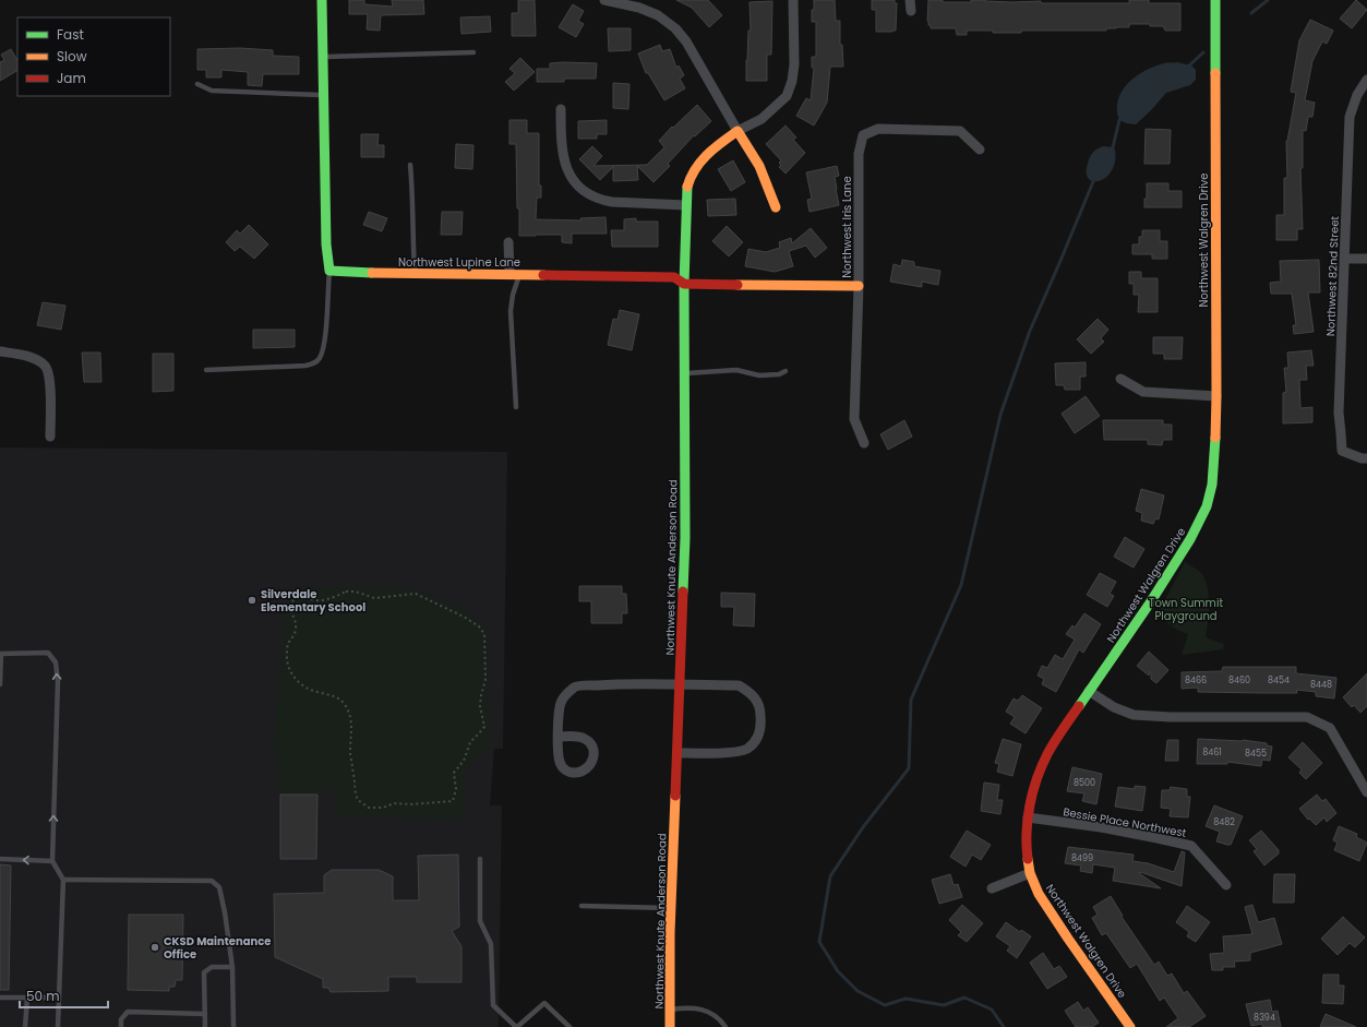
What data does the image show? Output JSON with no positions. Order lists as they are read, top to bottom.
{
  "streets": {
    "street": [
      "Northwest Iris Lane",
      "Northwest Walgren Drive",
      "Northwest Lupine Lane",
      "Northwest 82nd Street",
      "Northwest Knute Anderson Road",
      "Bessie Place Northwest"
    ]
  },
  "crossings": [
    ["Northwest Iris Lane", "Northwest Lupine Lane"],
    ["Northwest Walgren Drive", "Bessie Place Northwest"],
    ["Northwest Lupine Lane", "Northwest Knute Anderson Road"]
  ],
  "parks": ["Town Summit Playground"],
  "places": ["Silverdale Elementary School", "CKSD Maintenance Office"],
  "house_numbers": [
    "8466",
    "8460",
    "8454",
    "8448",
    "8461",
    "8455",
    "8500",
    "8482",
    "8499",
    "8394"
  ],
  "legend": ["Fast", "Slow", "Jam"],
  "scale_bar": "50 m"
}
